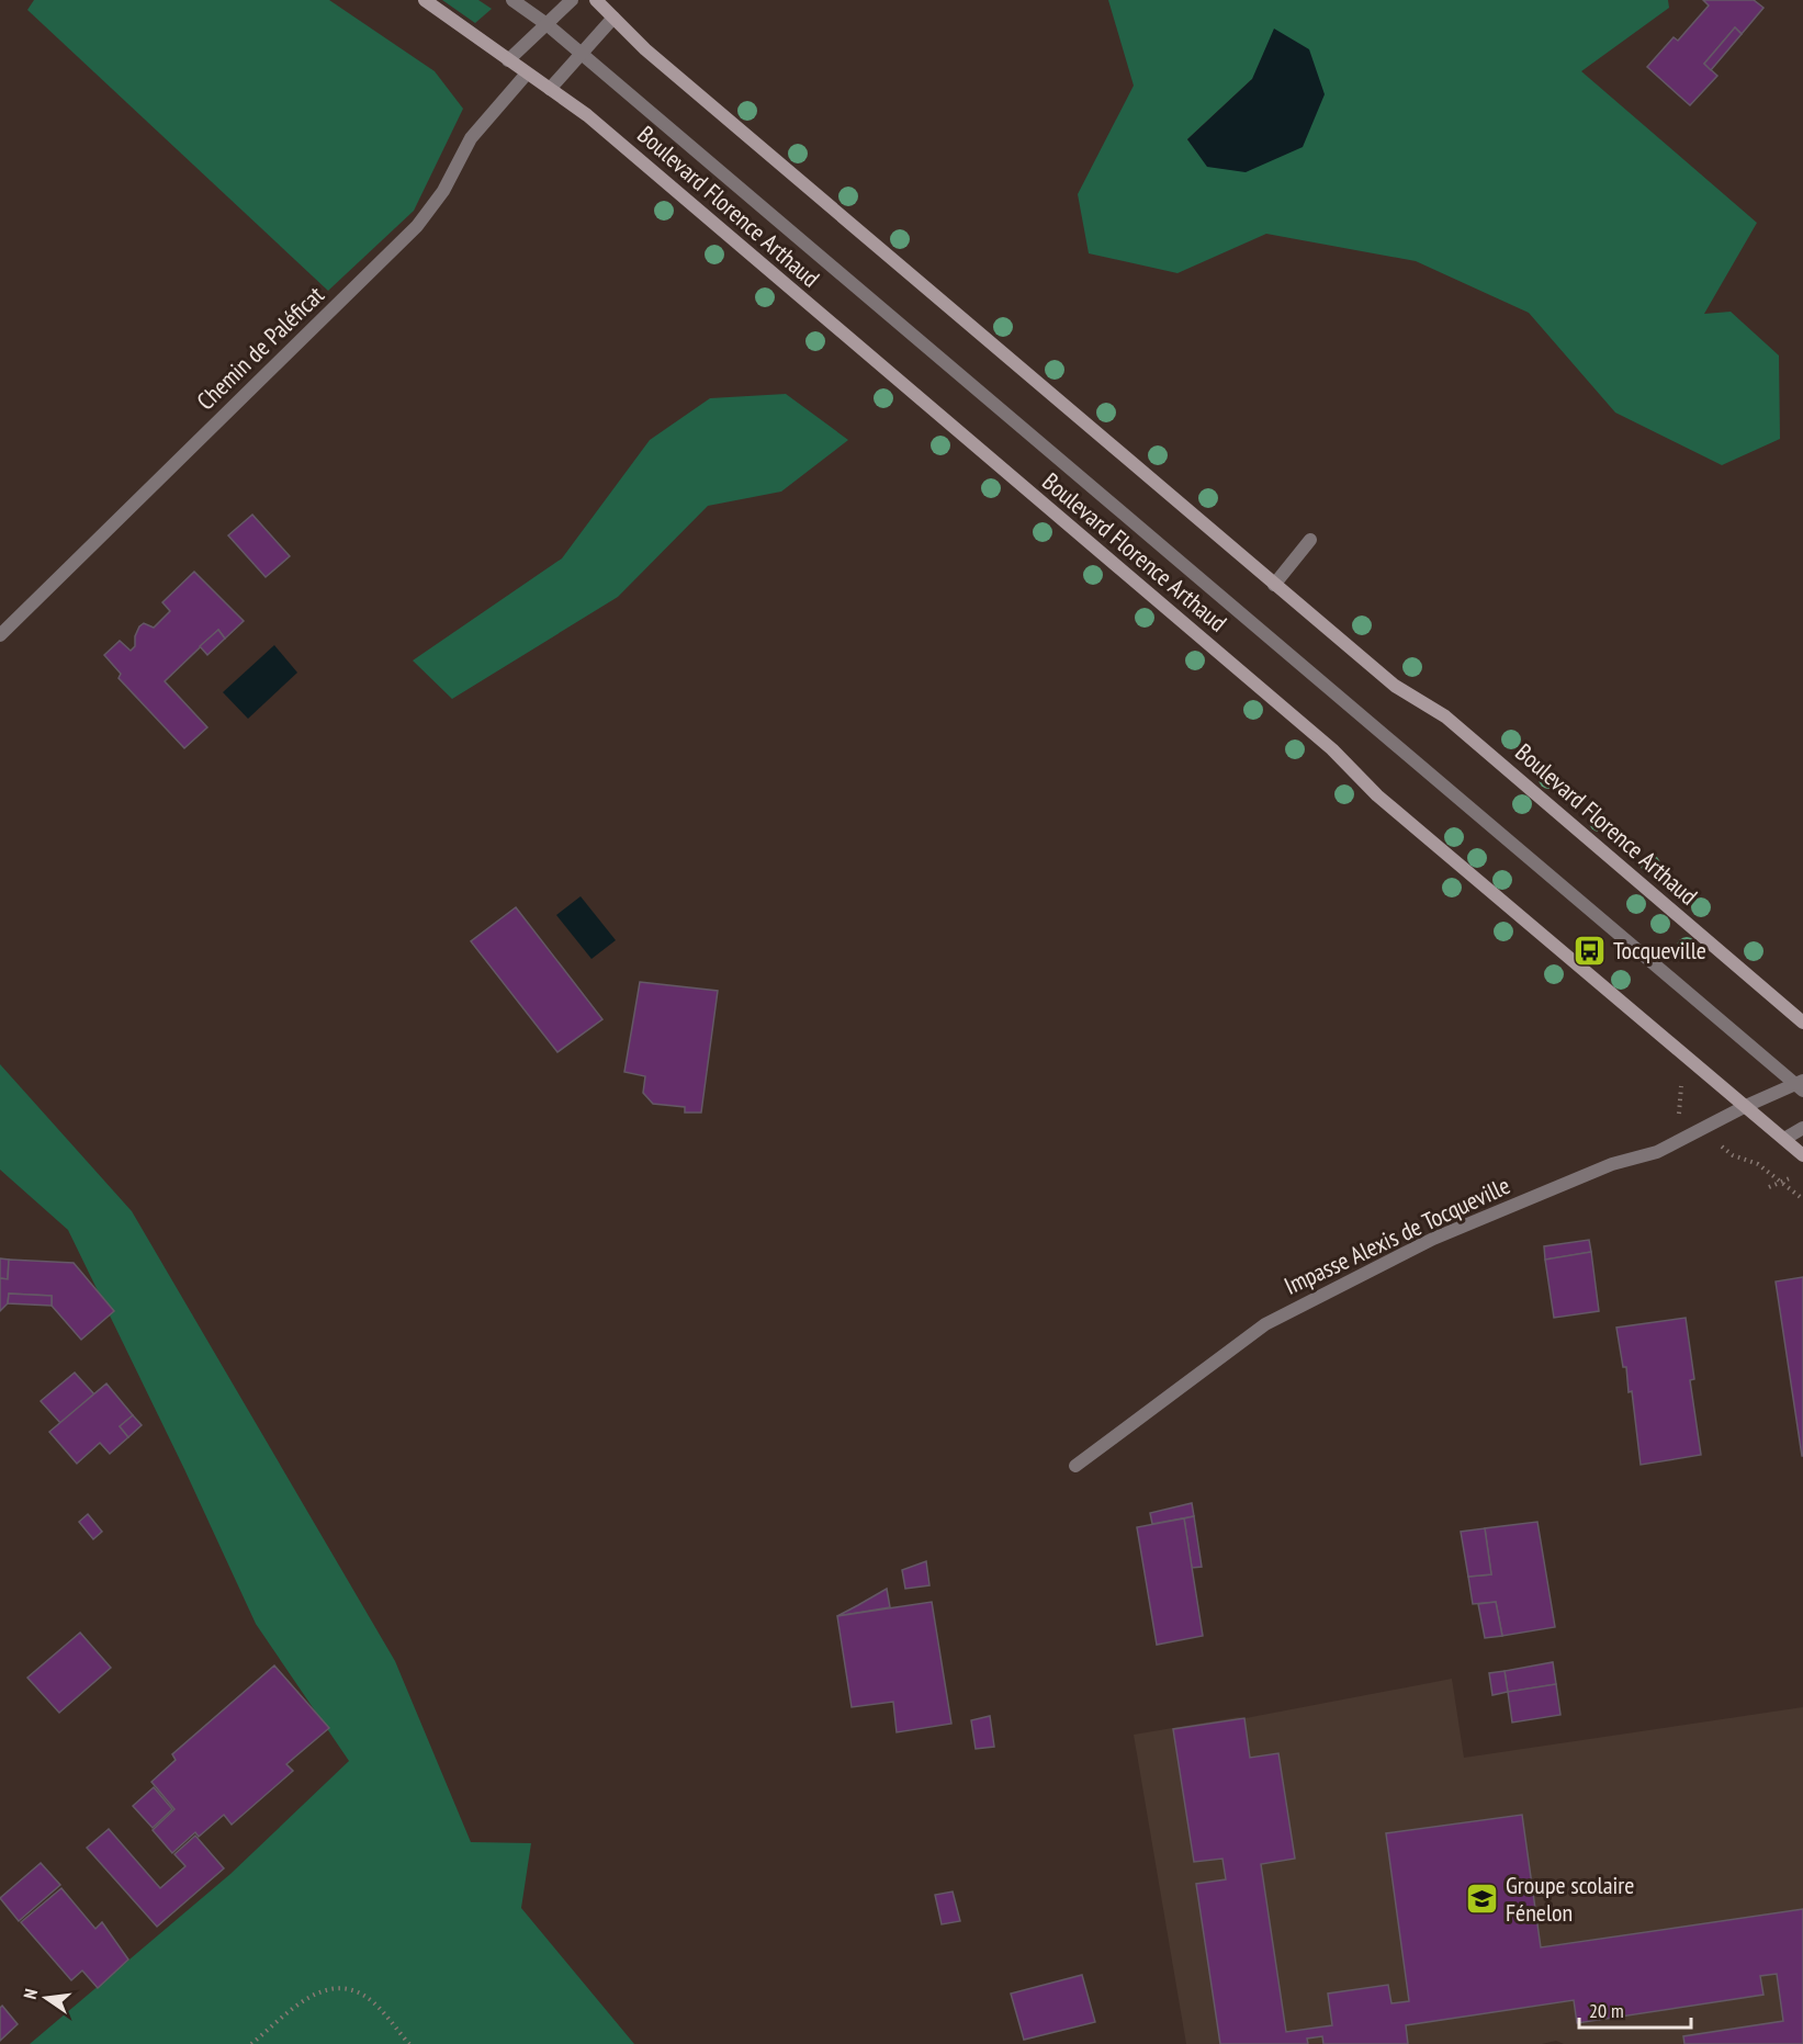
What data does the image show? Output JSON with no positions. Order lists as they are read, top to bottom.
{
  "streets": {
    "street": ["Boulevard Florence Arthaud", "Chemin de Paléficat", "Impasse Alexis de Tocqueville"]
  },
  "crossings": [
    ["Boulevard Florence Arthaud", "Chemin de Paléficat"],
    ["Boulevard Florence Arthaud", "Impasse Alexis de Tocqueville"]
  ],
  "places": {
    "bus stop": ["Tocqueville"],
    "school or university": ["Groupe scolaire Fénelon"]
  },
  "scale_bar": "20 m",
  "north": "left"
}
